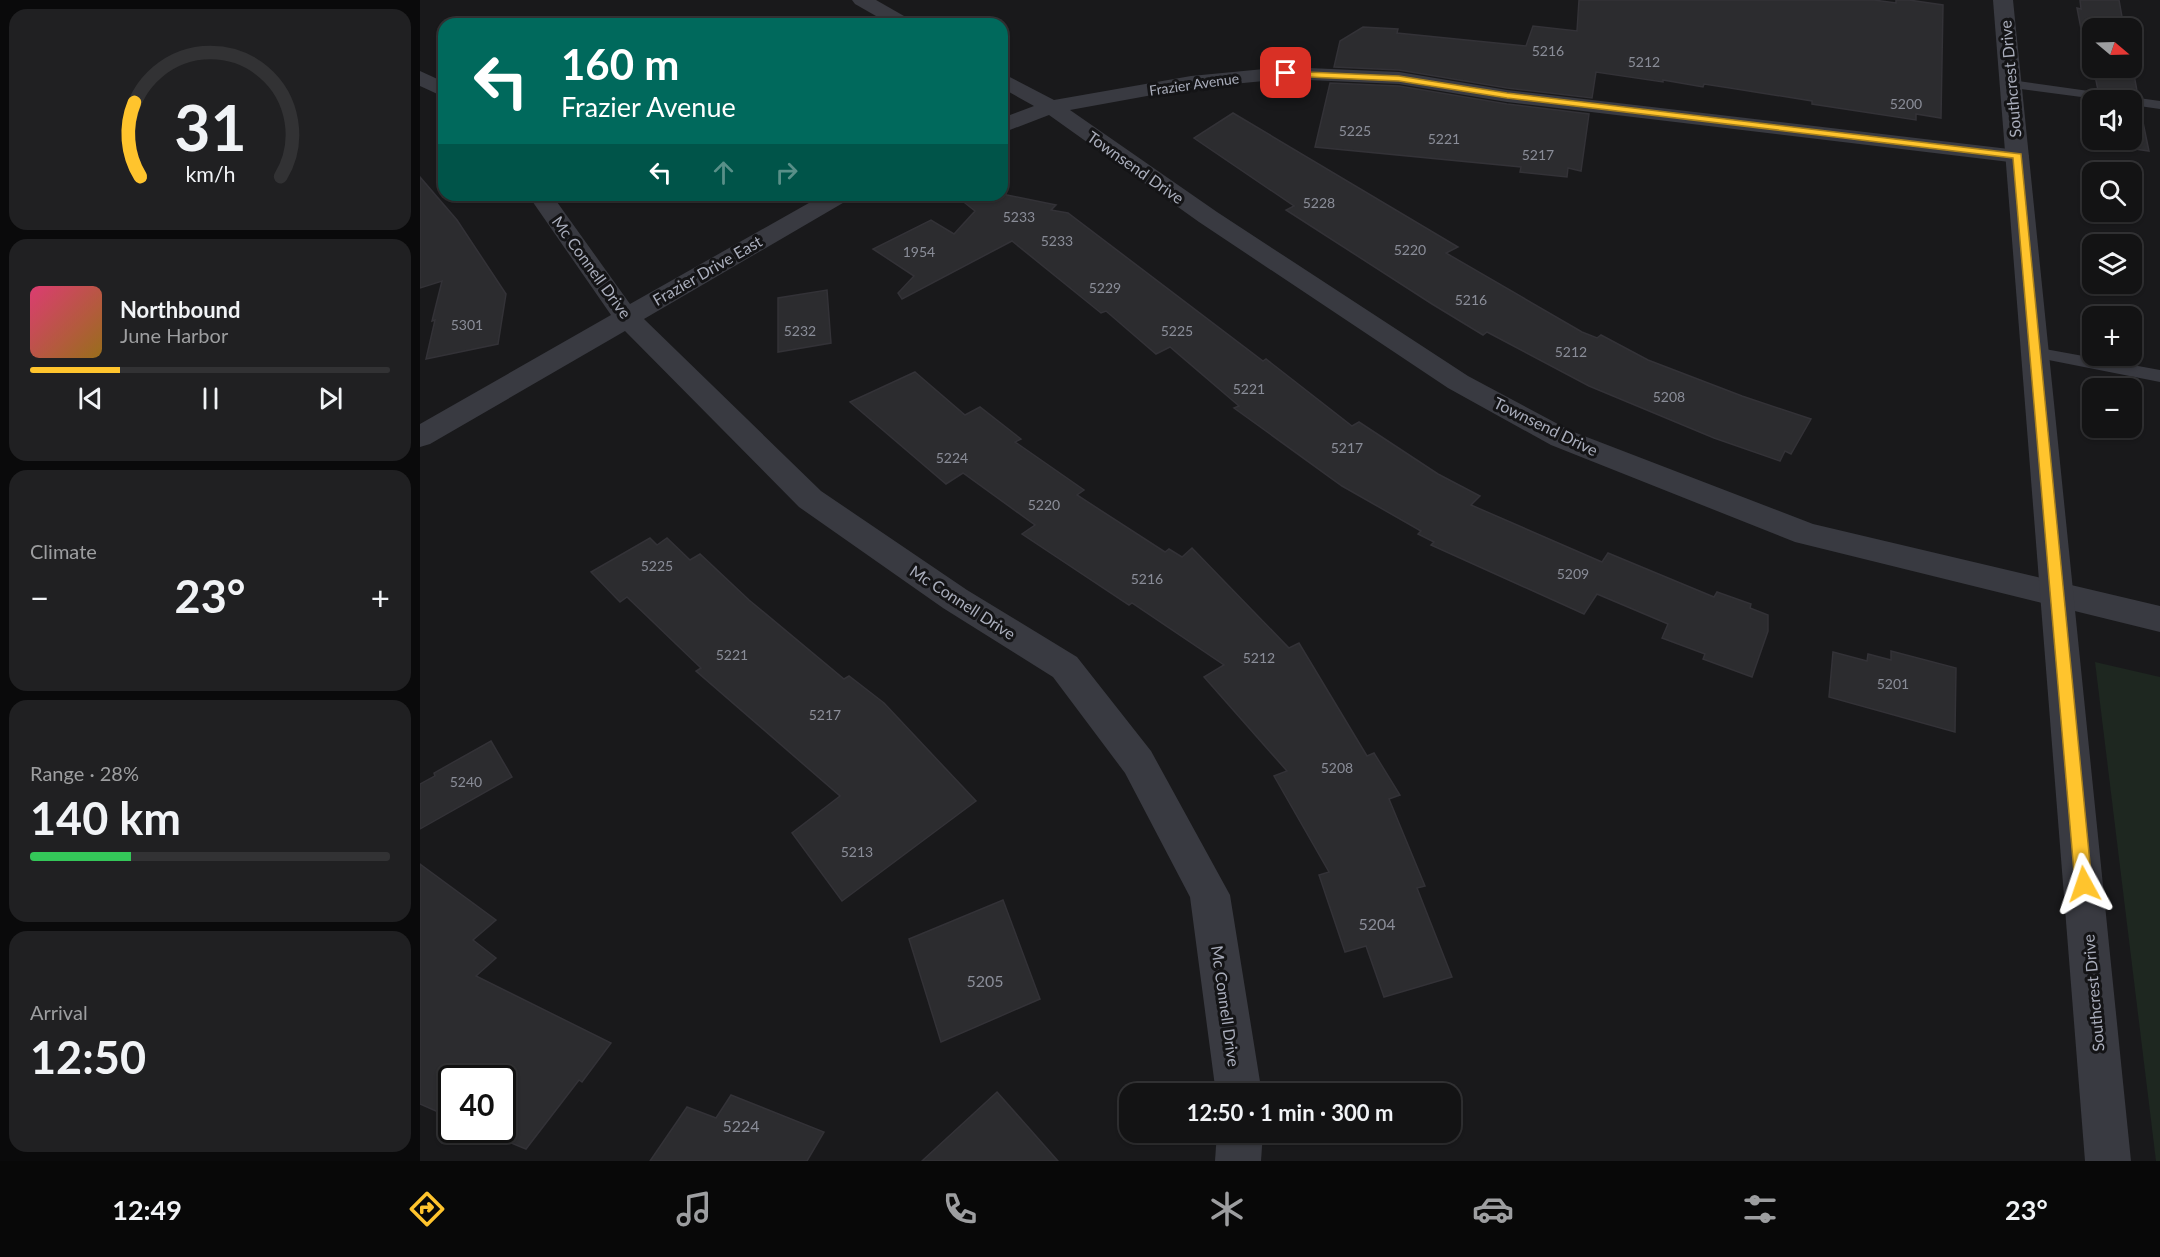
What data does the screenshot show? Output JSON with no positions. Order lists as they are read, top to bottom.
{
  "streets": {
    "street": [
      "Southcrest Drive",
      "Frazier Avenue",
      "Townsend Drive",
      "Mc Connell Drive",
      "Frazier Drive East"
    ]
  },
  "crossings": [
    ["Southcrest Drive", "Frazier Avenue"],
    ["Southcrest Drive", "Townsend Drive"],
    ["Frazier Avenue", "Townsend Drive"],
    ["Mc Connell Drive", "Frazier Drive East"]
  ],
  "house_numbers": [
    "5216",
    "5212",
    "5200",
    "5225",
    "5221",
    "5217",
    "5228",
    "5233",
    "5233",
    "5220",
    "1954",
    "5229",
    "5216",
    "5301",
    "5232",
    "5225",
    "5212",
    "5221",
    "5208",
    "5217",
    "5224",
    "5220",
    "5225",
    "5209",
    "5216",
    "5221",
    "5212",
    "5201",
    "5217",
    "5208",
    "5240",
    "5213",
    "5204",
    "5205",
    "5224"
  ],
  "north": "right",
  "page": {
    "map_buttons": ["+", "−"],
    "turn": ["160 m", "Frazier Avenue"],
    "song": ["Northbound", "June Harbor"],
    "tile": [
      "Climate",
      ["Range · 28%", "140 km"],
      ["Arrival", "12:50"]
    ],
    "heat": ["−", "23°", "+"],
    "limit": "40",
    "trip": "12:50 · 1 min · 300 m",
    "tabs": ["12:49", "23°"],
    "gauge": ["31", "km/h"]
  }
}
